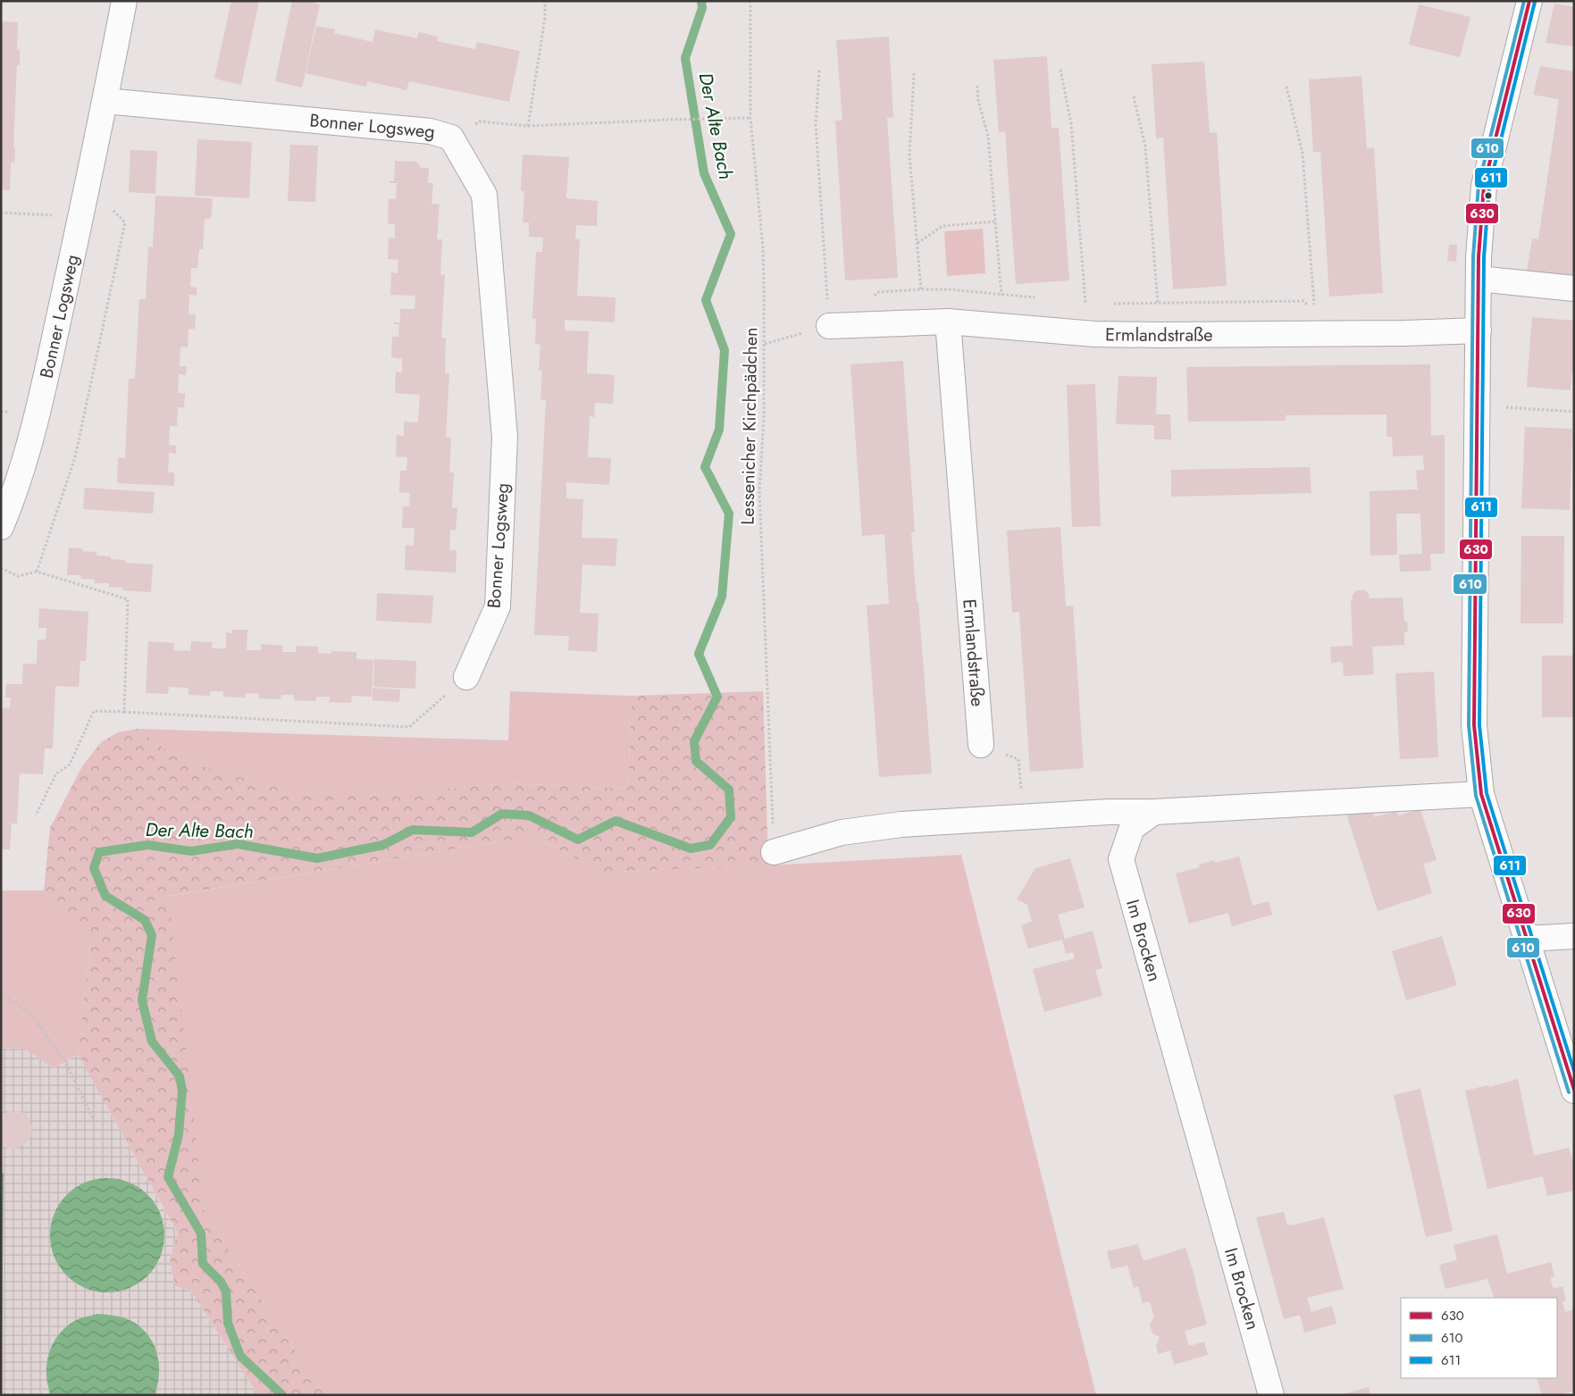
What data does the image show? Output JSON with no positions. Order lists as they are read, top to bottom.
{
  "streets": {
    "street": ["Bonner Logsweg", "Ermlandstraße", "Im Brocken"],
    "path": ["Lessenicher Kirchpädchen"]
  },
  "crossings": [
    ["Bonner Logsweg", "Lessenicher Kirchpädchen"]
  ],
  "water": ["Der Alte Bach"],
  "lines": ["transit line 630", "transit line 610", "transit line 611"],
  "legend": ["630", "610", "611"]
}
